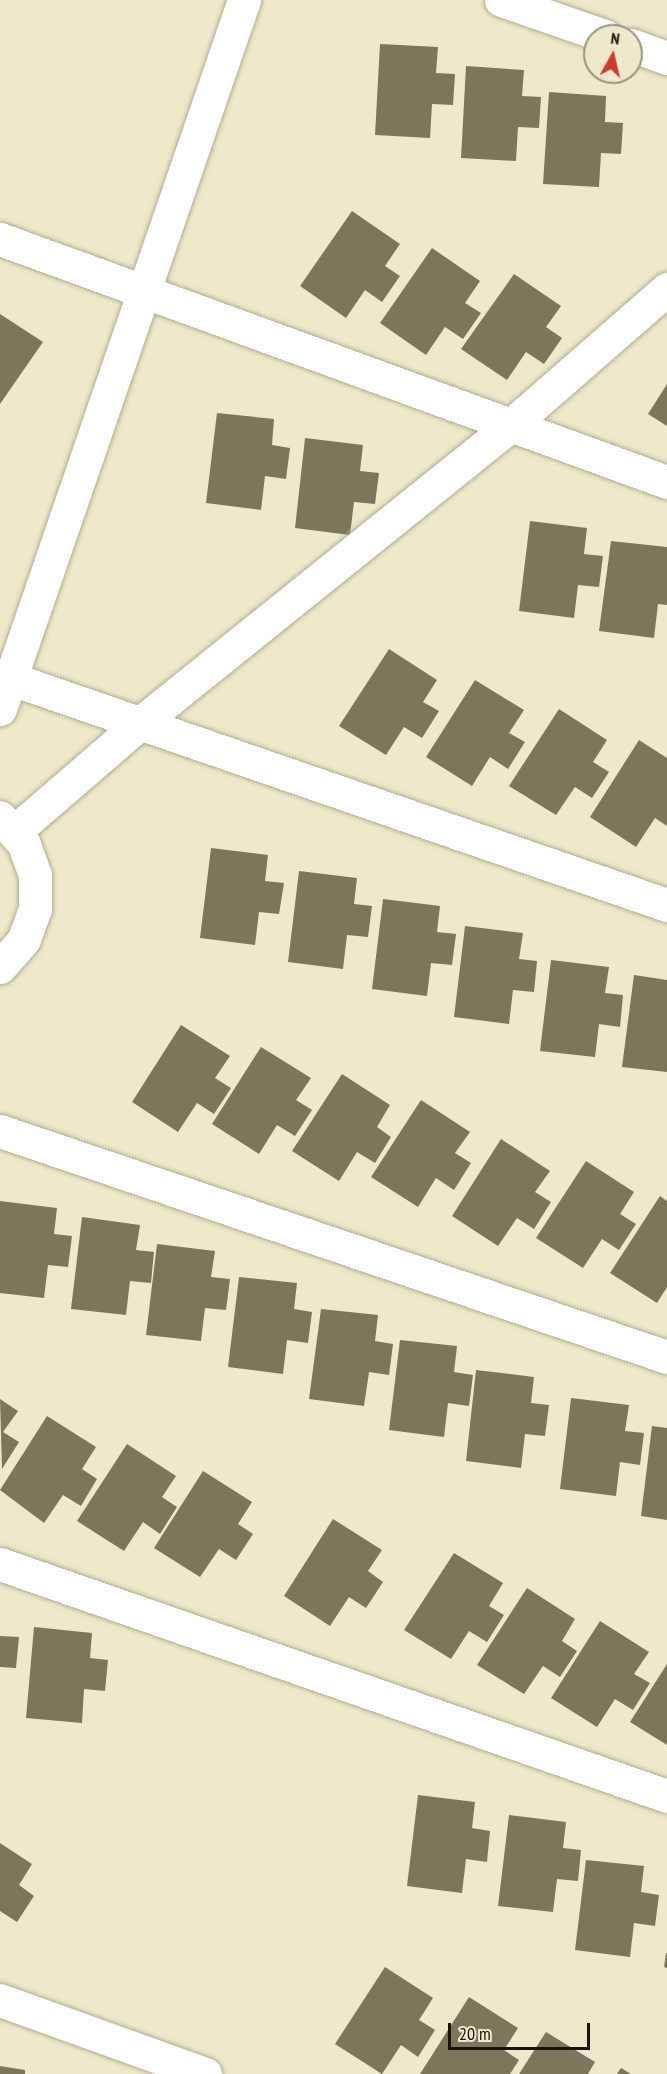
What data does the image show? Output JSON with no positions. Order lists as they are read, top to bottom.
{
  "scale_bar": "20 m",
  "north": "top"
}
